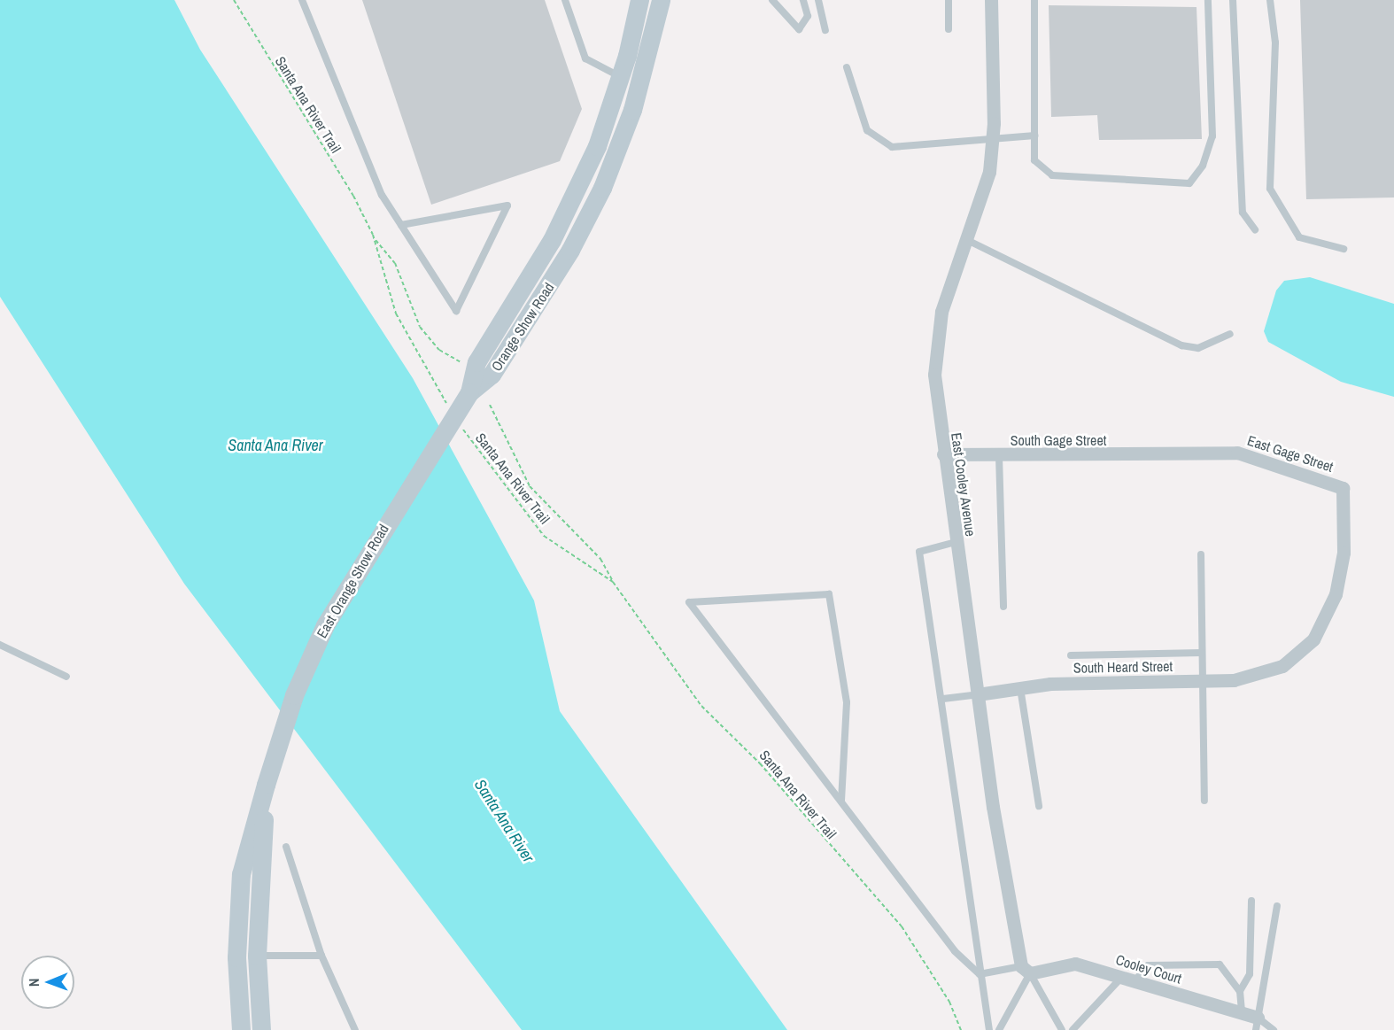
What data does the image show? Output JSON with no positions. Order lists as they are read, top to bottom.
{
  "streets": {
    "main road": ["Orange Show Road", "East Orange Show Road"],
    "street": [
      "South Gage Street",
      "East Gage Street",
      "East Cooley Avenue",
      "South Heard Street",
      "Cooley Court"
    ],
    "path": ["Santa Ana River Trail"]
  },
  "crossings": [
    ["Orange Show Road", "East Orange Show Road"],
    ["South Gage Street", "East Gage Street"],
    ["South Gage Street", "East Cooley Avenue"],
    ["East Gage Street", "South Heard Street"],
    ["East Cooley Avenue", "South Heard Street"],
    ["East Cooley Avenue", "Cooley Court"]
  ],
  "water": ["Santa Ana River"],
  "north": "left"
}
